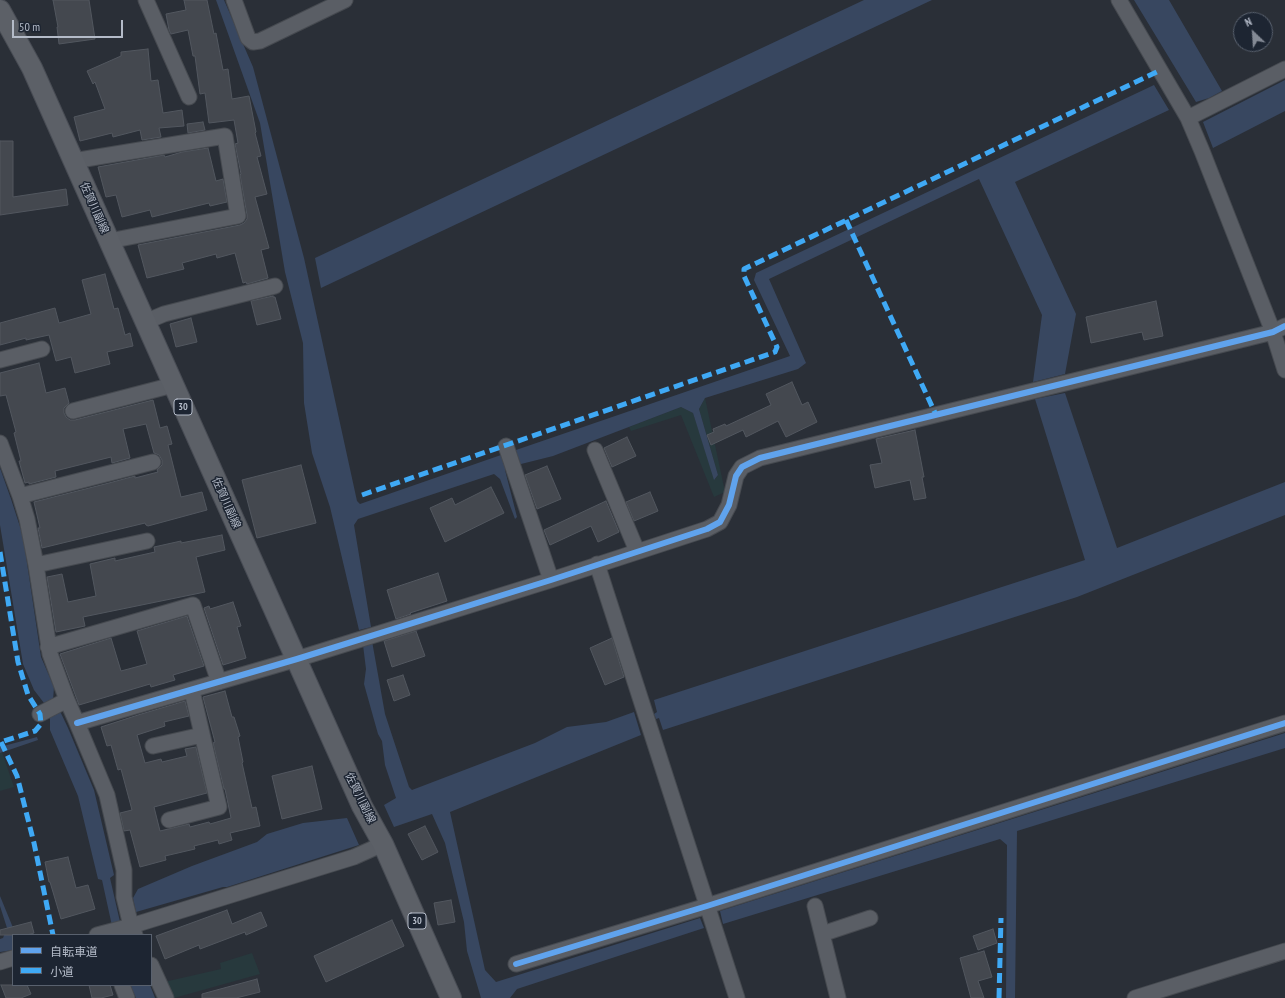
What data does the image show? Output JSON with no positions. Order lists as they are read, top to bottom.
{
  "streets": {
    "main road": ["佐賀川副線", "30"]
  },
  "legend": ["自転車道", "小道"],
  "scale_bar": "50 m",
  "north": "top left"
}
